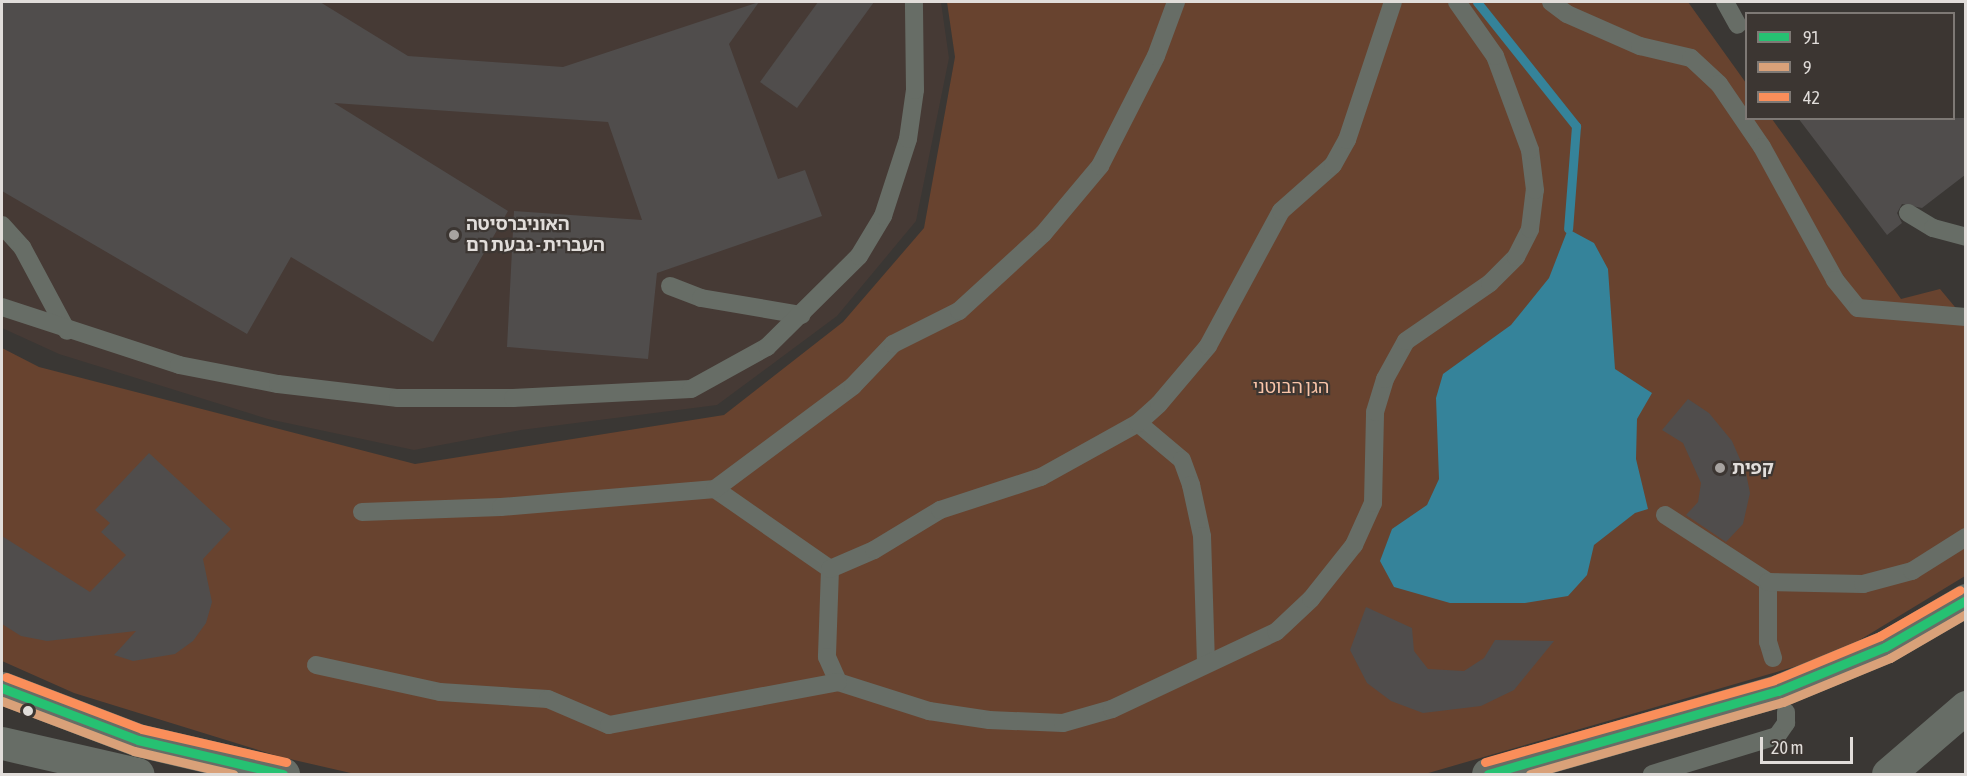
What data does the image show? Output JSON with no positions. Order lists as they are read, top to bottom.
{
  "parks": ["הגן הבוטני"],
  "places": ["האוניברסיטה העברית - גבעת רם", "קפית"],
  "lines": ["transit line 42", "transit line 91", "transit line 9"],
  "legend": ["91", "9", "42"],
  "scale_bar": "20 m"
}
